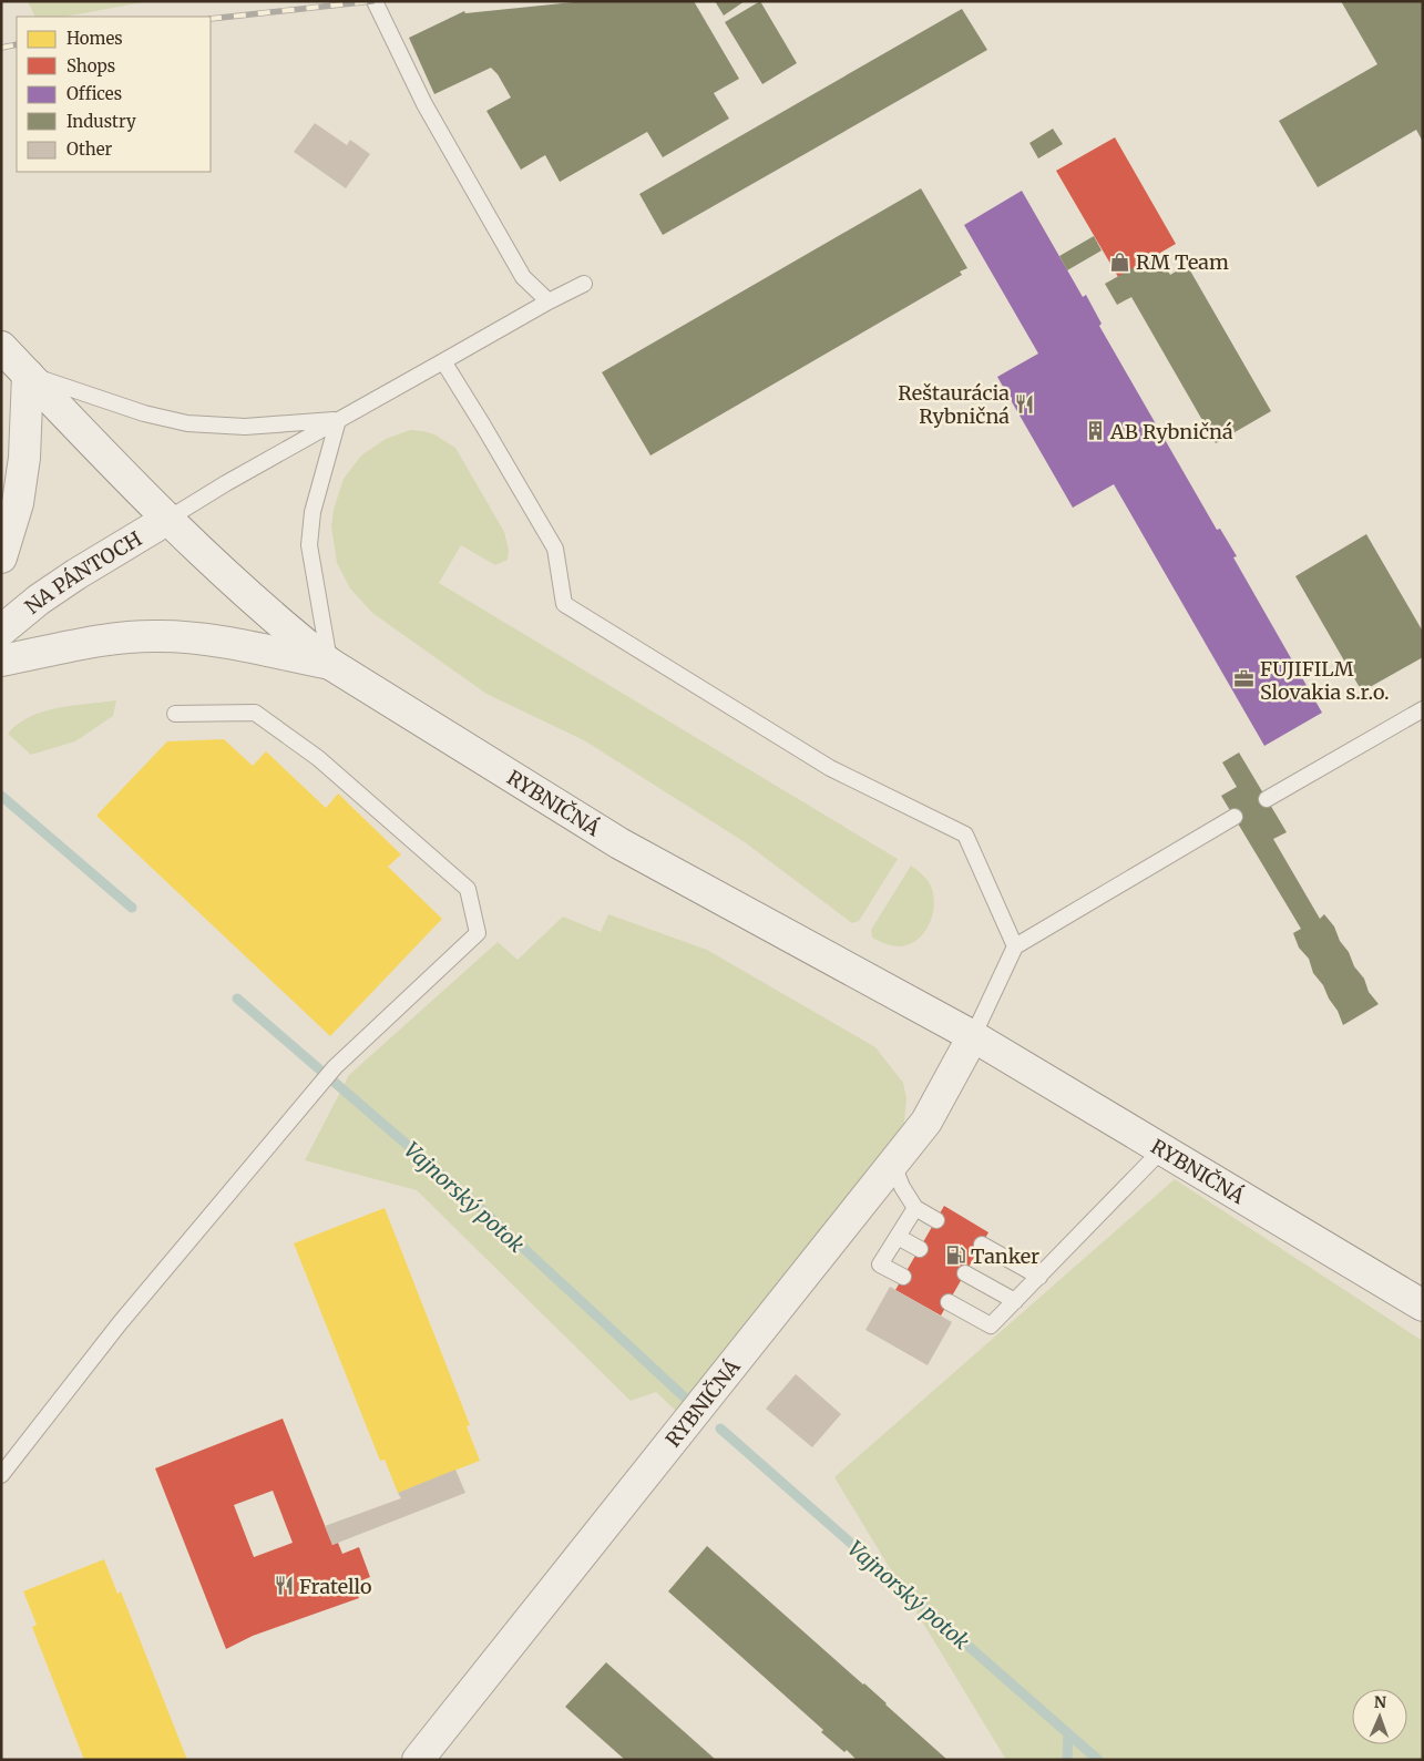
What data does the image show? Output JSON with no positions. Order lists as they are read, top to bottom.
{
  "streets": {
    "main road": ["NA PÁNTOCH", "RYBNIČNÁ"]
  },
  "crossings": [
    ["NA PÁNTOCH", "RYBNIČNÁ"]
  ],
  "water": ["Vajnorský potok"],
  "places": {
    "shop": ["RM Team"],
    "restaurant": ["Reštaurácia Rybničná", "Fratello"],
    "building": ["AB Rybničná"],
    "office": ["FUJIFILM Slovakia s.r.o."],
    "fuel station": ["Tanker"]
  },
  "legend": [
    "Homes",
    "Shops",
    "Offices",
    "Industry",
    "Other"
  ],
  "north": "top"
}
